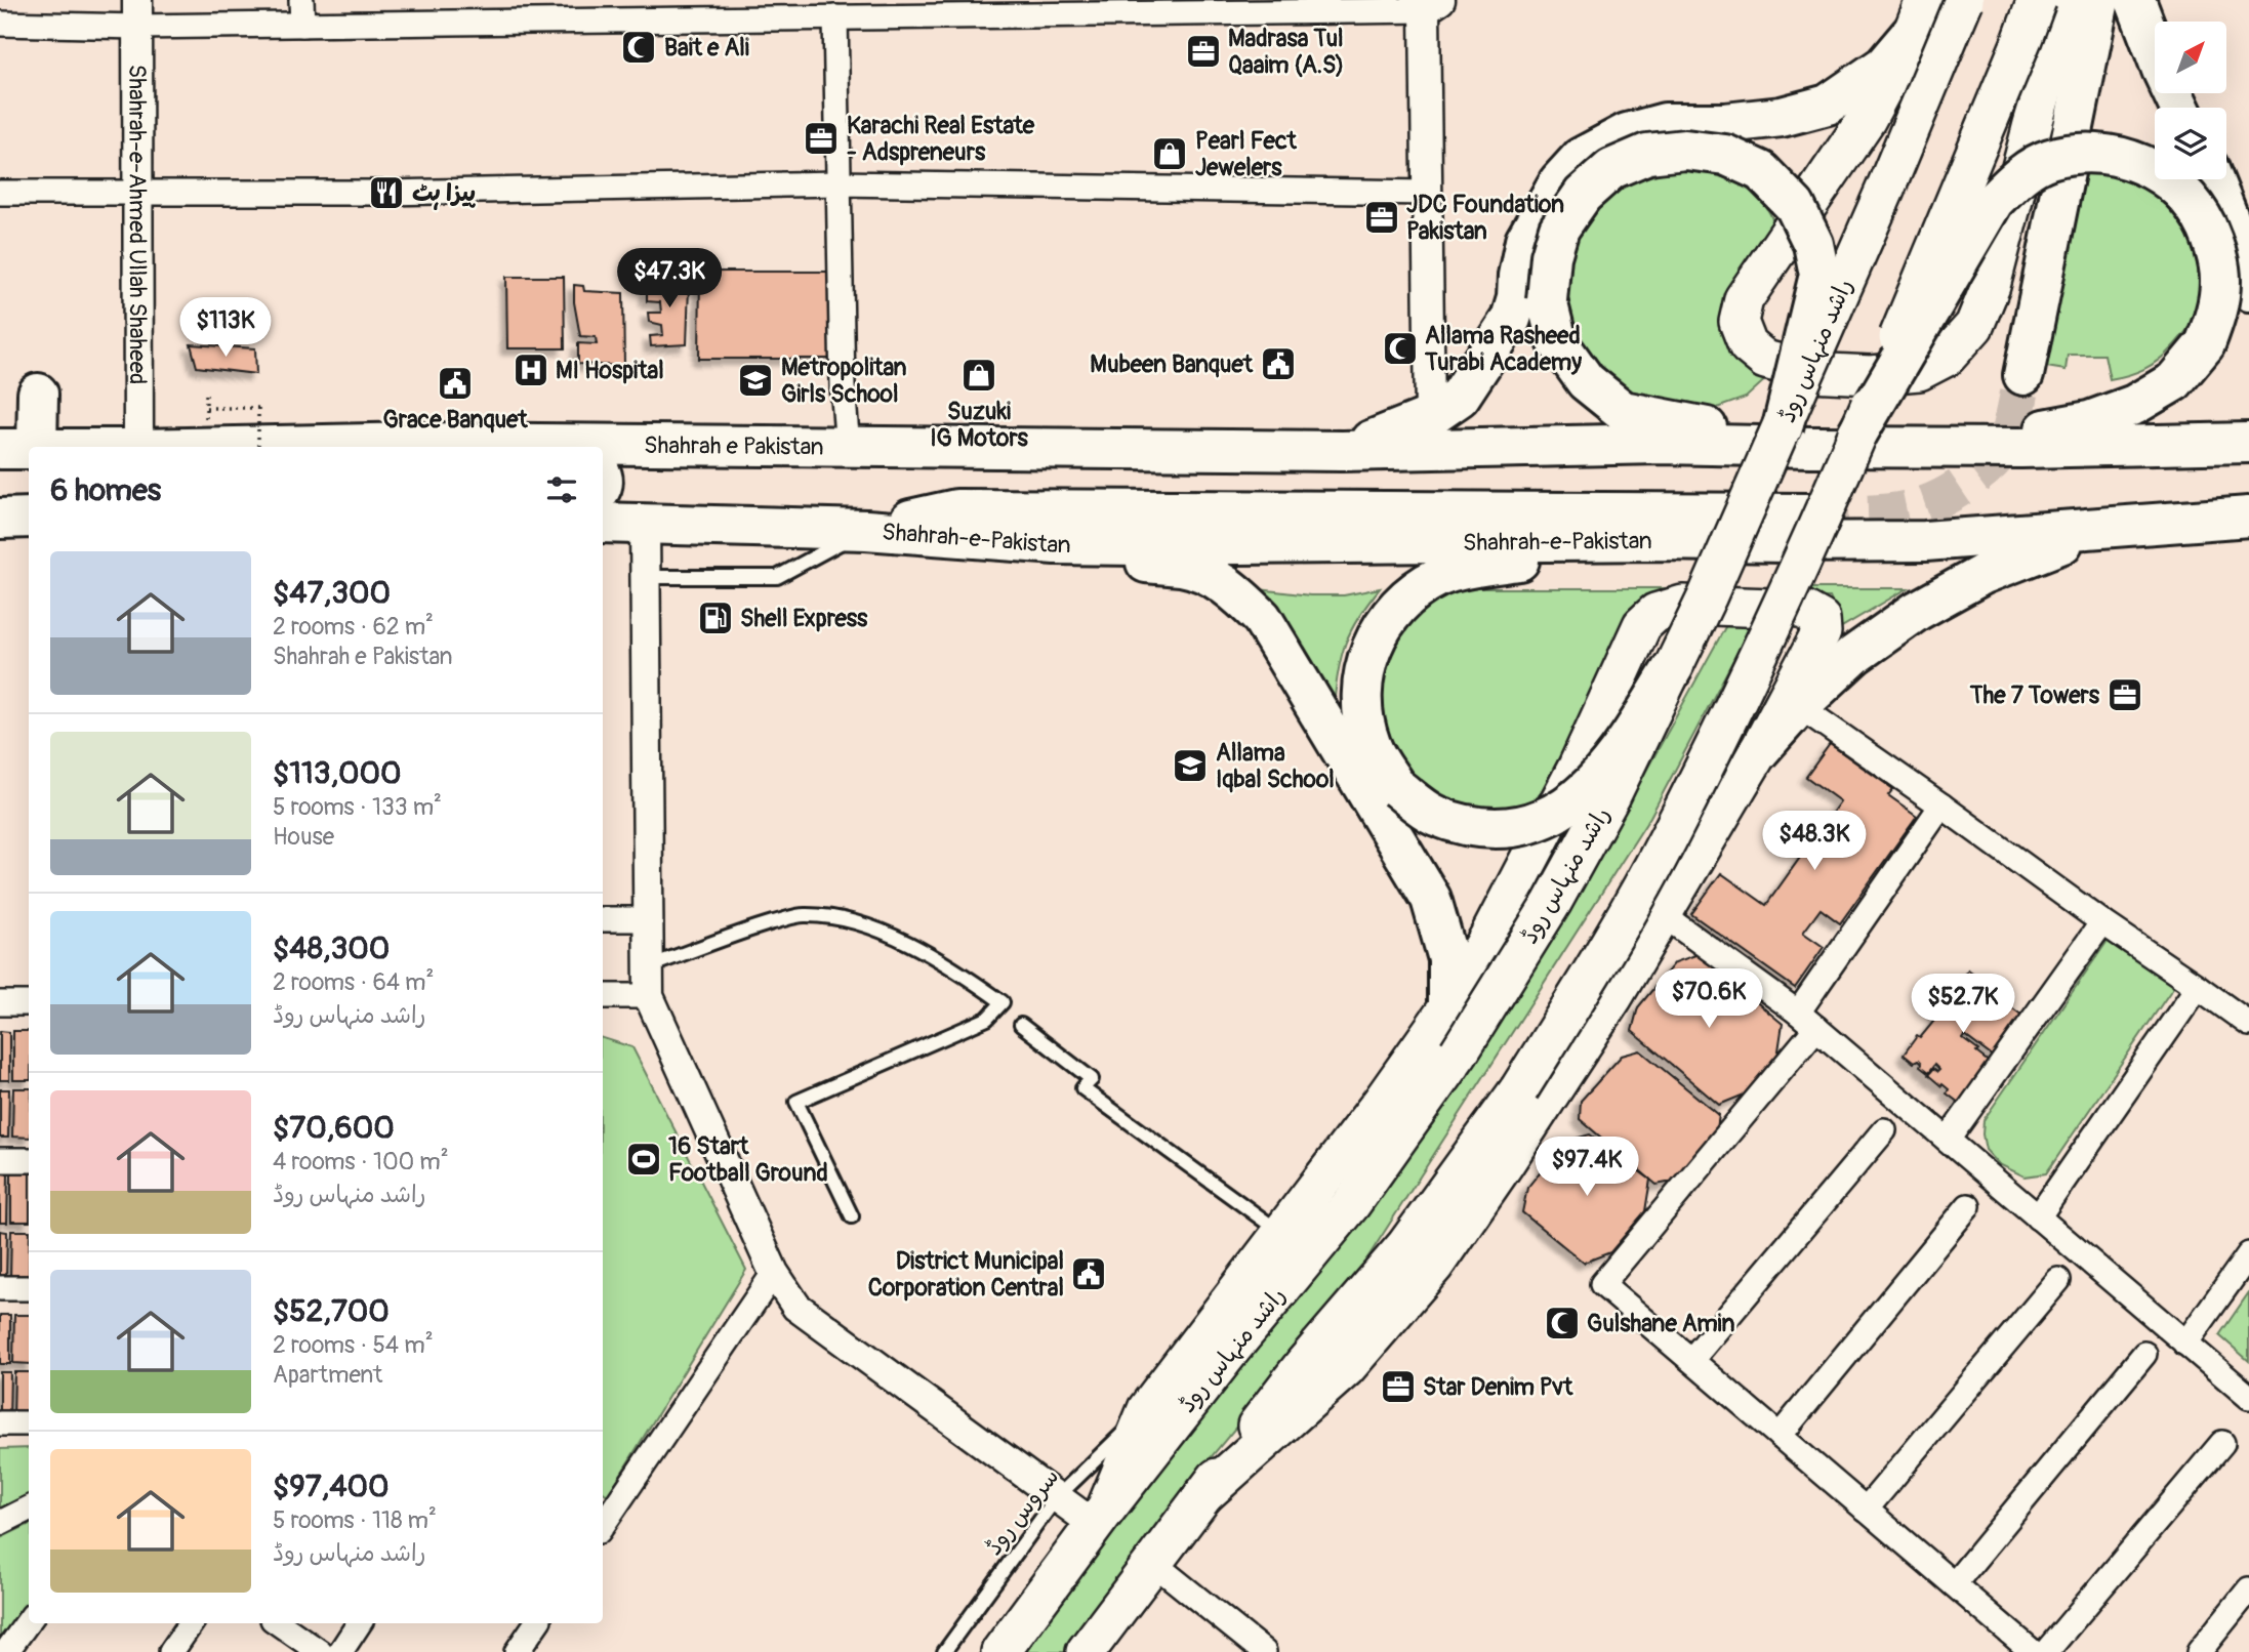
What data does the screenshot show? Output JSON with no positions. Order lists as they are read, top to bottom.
{
  "streets": {
    "highway": ["Shahrah e Pakistan", "Shahrah-e-Pakistan"],
    "main road": ["راشد منہاس روڈ"],
    "street": ["Shahrah-e-Ahmed Ullah Shaheed"],
    "lane": ["سروس روڈ"]
  },
  "places": {
    "mosque": ["Bait e Ali", "Allama Rasheed Turabi Academy", "Gulshane Amin"],
    "office": [
      "Madrasa Tul Qaaim (A.S)",
      "Karachi Real Estate - Adspreneurs",
      "JDC Foundation Pakistan",
      "The 7 Towers",
      "Star Denim Pvt"
    ],
    "shop": ["Pearl Fect Jewelers", "Suzuki IG Motors"],
    "restaurant": ["پیزا ہٹ"],
    "public building": ["Mubeen Banquet", "Grace Banquet", "District Municipal Corporation Central"],
    "hospital": ["MI Hospital"],
    "school or university": ["Metropolitan Girls School", "Allama Iqbal School"],
    "fuel station": ["Shell Express"],
    "sports": ["16 Start Football Ground"]
  },
  "north": "top right",
  "page": {
    "price": [
      "$47.3K",
      "$113K",
      "$48.3K",
      "$70.6K",
      "$52.7K",
      "$97.4K"
    ],
    "heading": "6 homes",
    "list": [
      {
        "name": "$47,300",
        "note": "2 rooms · 62 m² · Shahrah e Pakistan"
      },
      {
        "name": "$113,000",
        "note": "5 rooms · 133 m² · House"
      },
      {
        "name": "$48,300",
        "note": "2 rooms · 64 m² · راشد منہاس روڈ"
      },
      {
        "name": "$70,600",
        "note": "4 rooms · 100 m² · راشد منہاس روڈ"
      },
      {
        "name": "$52,700",
        "note": "2 rooms · 54 m² · Apartment"
      },
      {
        "name": "$97,400",
        "note": "5 rooms · 118 m² · راشد منہاس روڈ"
      }
    ]
  }
}
